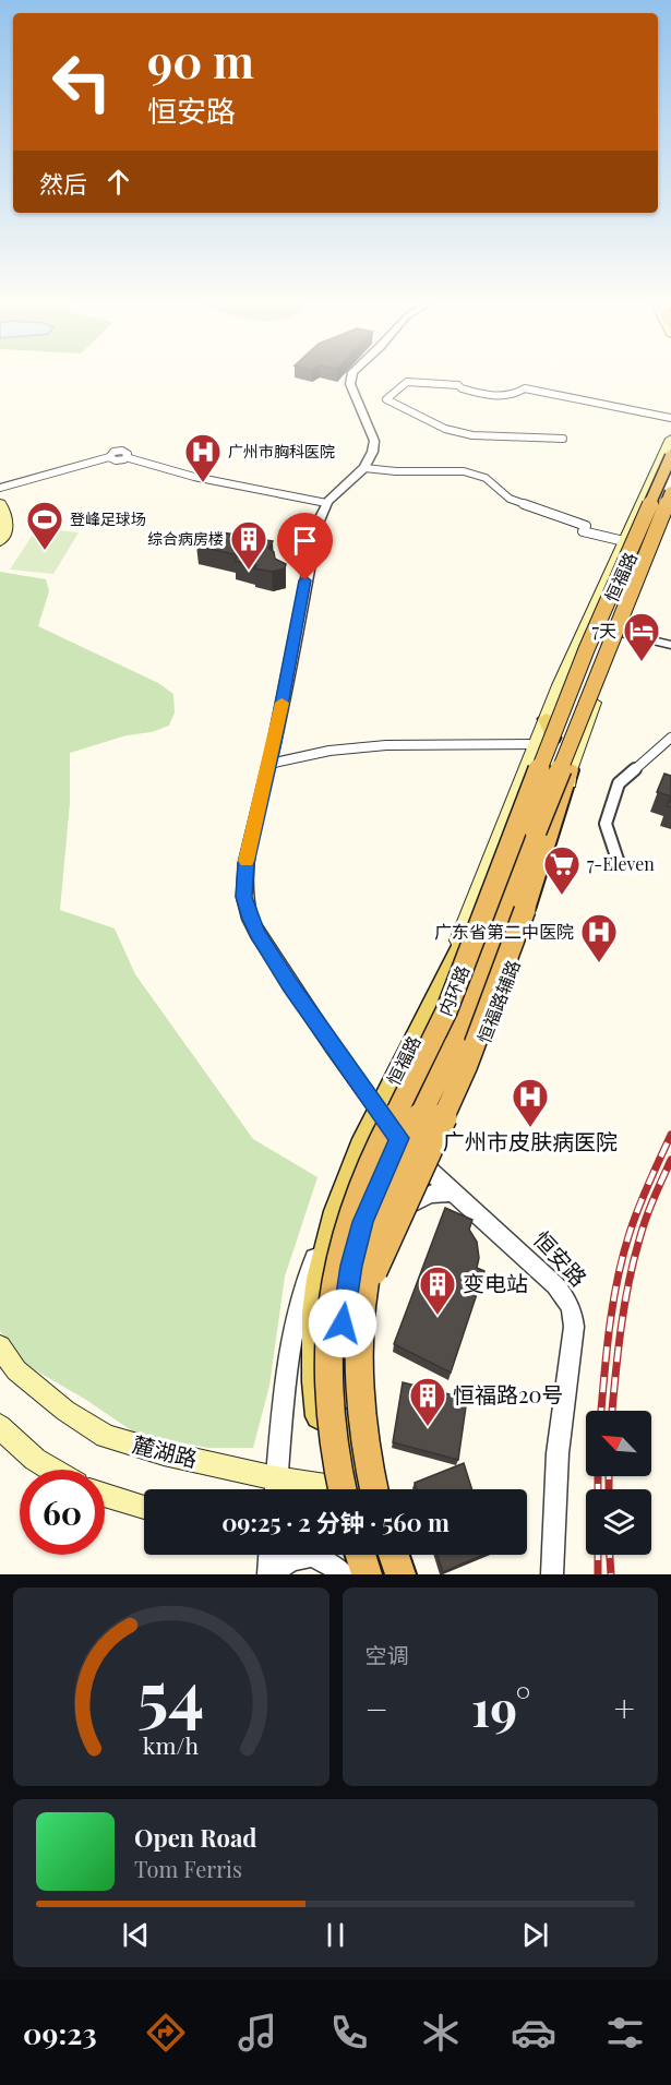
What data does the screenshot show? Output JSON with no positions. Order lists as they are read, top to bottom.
{
  "streets": {
    "highway": ["内环路"],
    "main road": ["恒福路", "恒福路辅路", "麓湖路"],
    "street": ["恒安路"]
  },
  "crossings": [
    ["恒福路", "内环路"],
    ["恒福路", "恒福路辅路"],
    ["恒福路", "恒安路"],
    ["恒福路辅路", "恒安路"]
  ],
  "places": {
    "hospital": ["广州市胸科医院", "广东省第二中医院", "广州市皮肤病医院"],
    "sports": ["登峰足球场"],
    "building": ["综合病房楼", "变电站", "恒福路20号"],
    "hotel": ["7天"],
    "supermarket": ["7-Eleven"]
  },
  "north": "top left",
  "page": {
    "turn": ["90 m", "恒安路"],
    "then": "然后",
    "limit": "60",
    "trip": "09:25 · 2 分钟 · 560 m",
    "tile": "空调",
    "heat": ["−", "19°", "+"],
    "song": ["Open Road", "Tom Ferris"],
    "tabs": "09:23",
    "gauge": ["54", "km/h"]
  }
}
